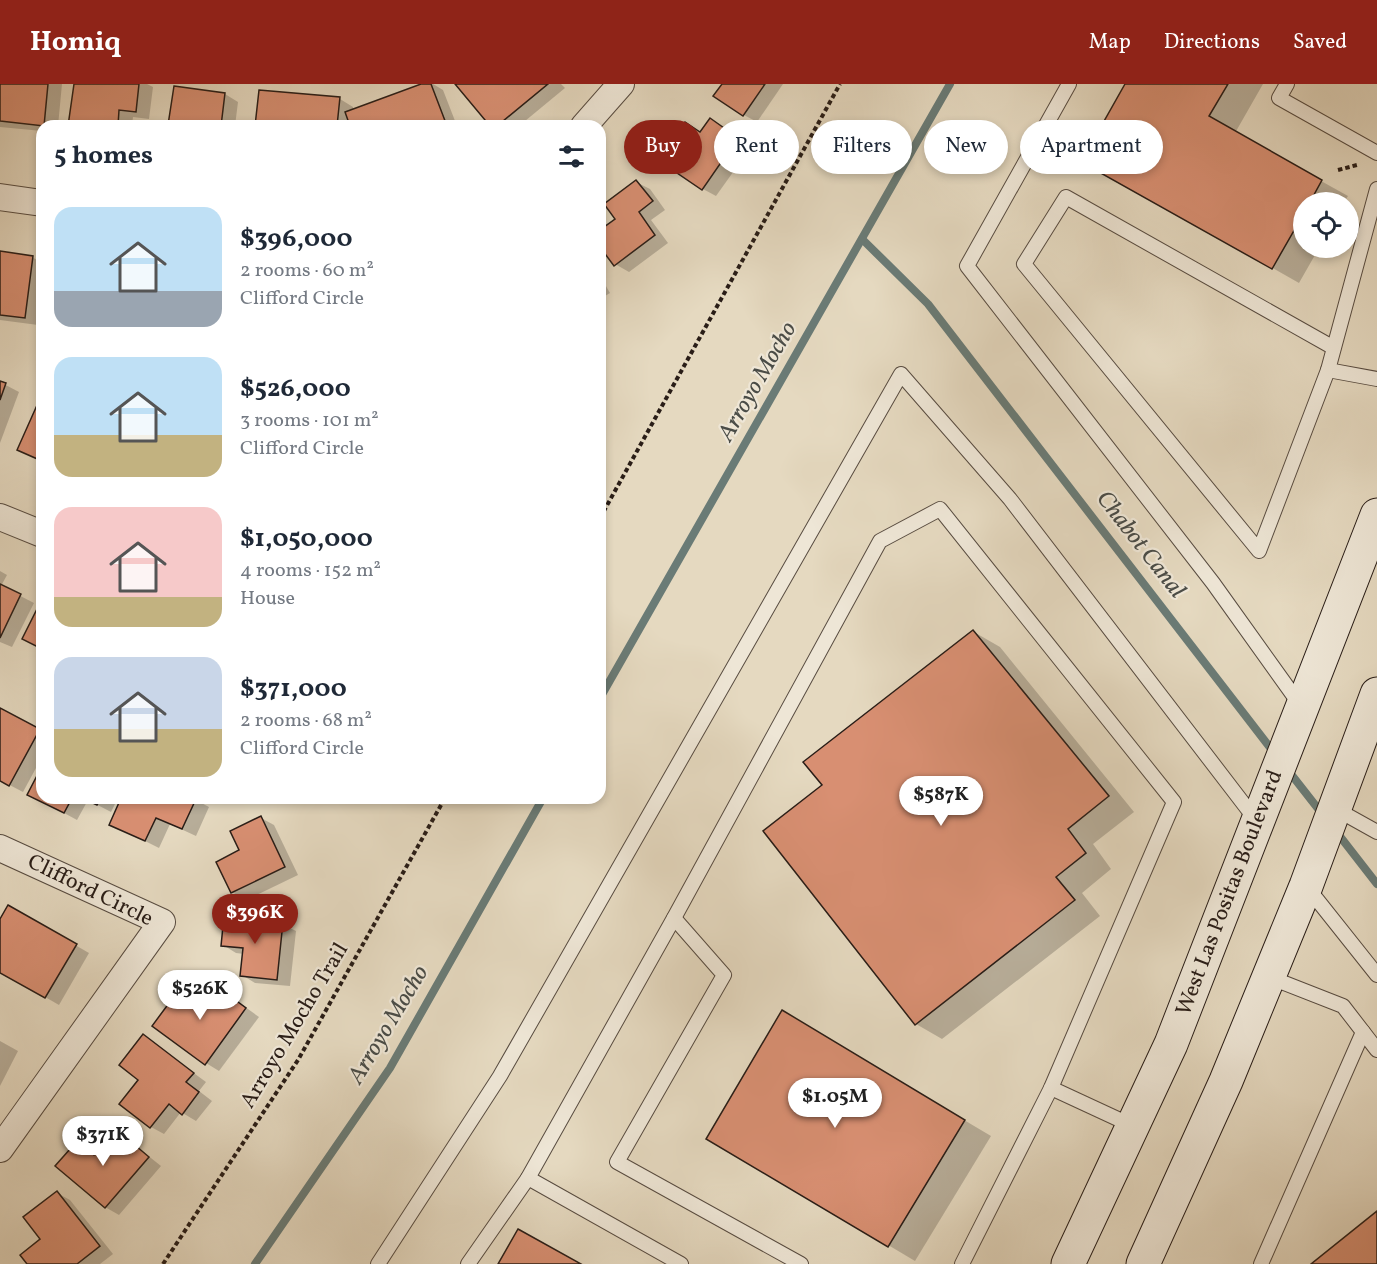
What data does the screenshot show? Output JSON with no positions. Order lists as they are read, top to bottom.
{
  "streets": {
    "main road": ["West Las Positas Boulevard"],
    "street": ["Clifford Circle"],
    "path": ["Arroyo Mocho Trail"]
  },
  "water": ["Arroyo Mocho", "Chabot Canal"],
  "page": {
    "header": "Homiq",
    "nav": ["Map", "Directions", "Saved"],
    "chip": [
      "Buy",
      "Rent",
      "Filters",
      "New",
      "Apartment"
    ],
    "heading": "5 homes",
    "list": [
      {
        "name": "$396,000",
        "note": "2 rooms · 60 m² · Clifford Circle"
      },
      {
        "name": "$526,000",
        "note": "3 rooms · 101 m² · Clifford Circle"
      },
      {
        "name": "$1,050,000",
        "note": "4 rooms · 152 m² · House"
      },
      {
        "name": "$371,000",
        "note": "2 rooms · 68 m² · Clifford Circle"
      }
    ],
    "price": [
      "$587K",
      "$396K",
      "$526K",
      "$1.05M",
      "$371K"
    ]
  }
}
